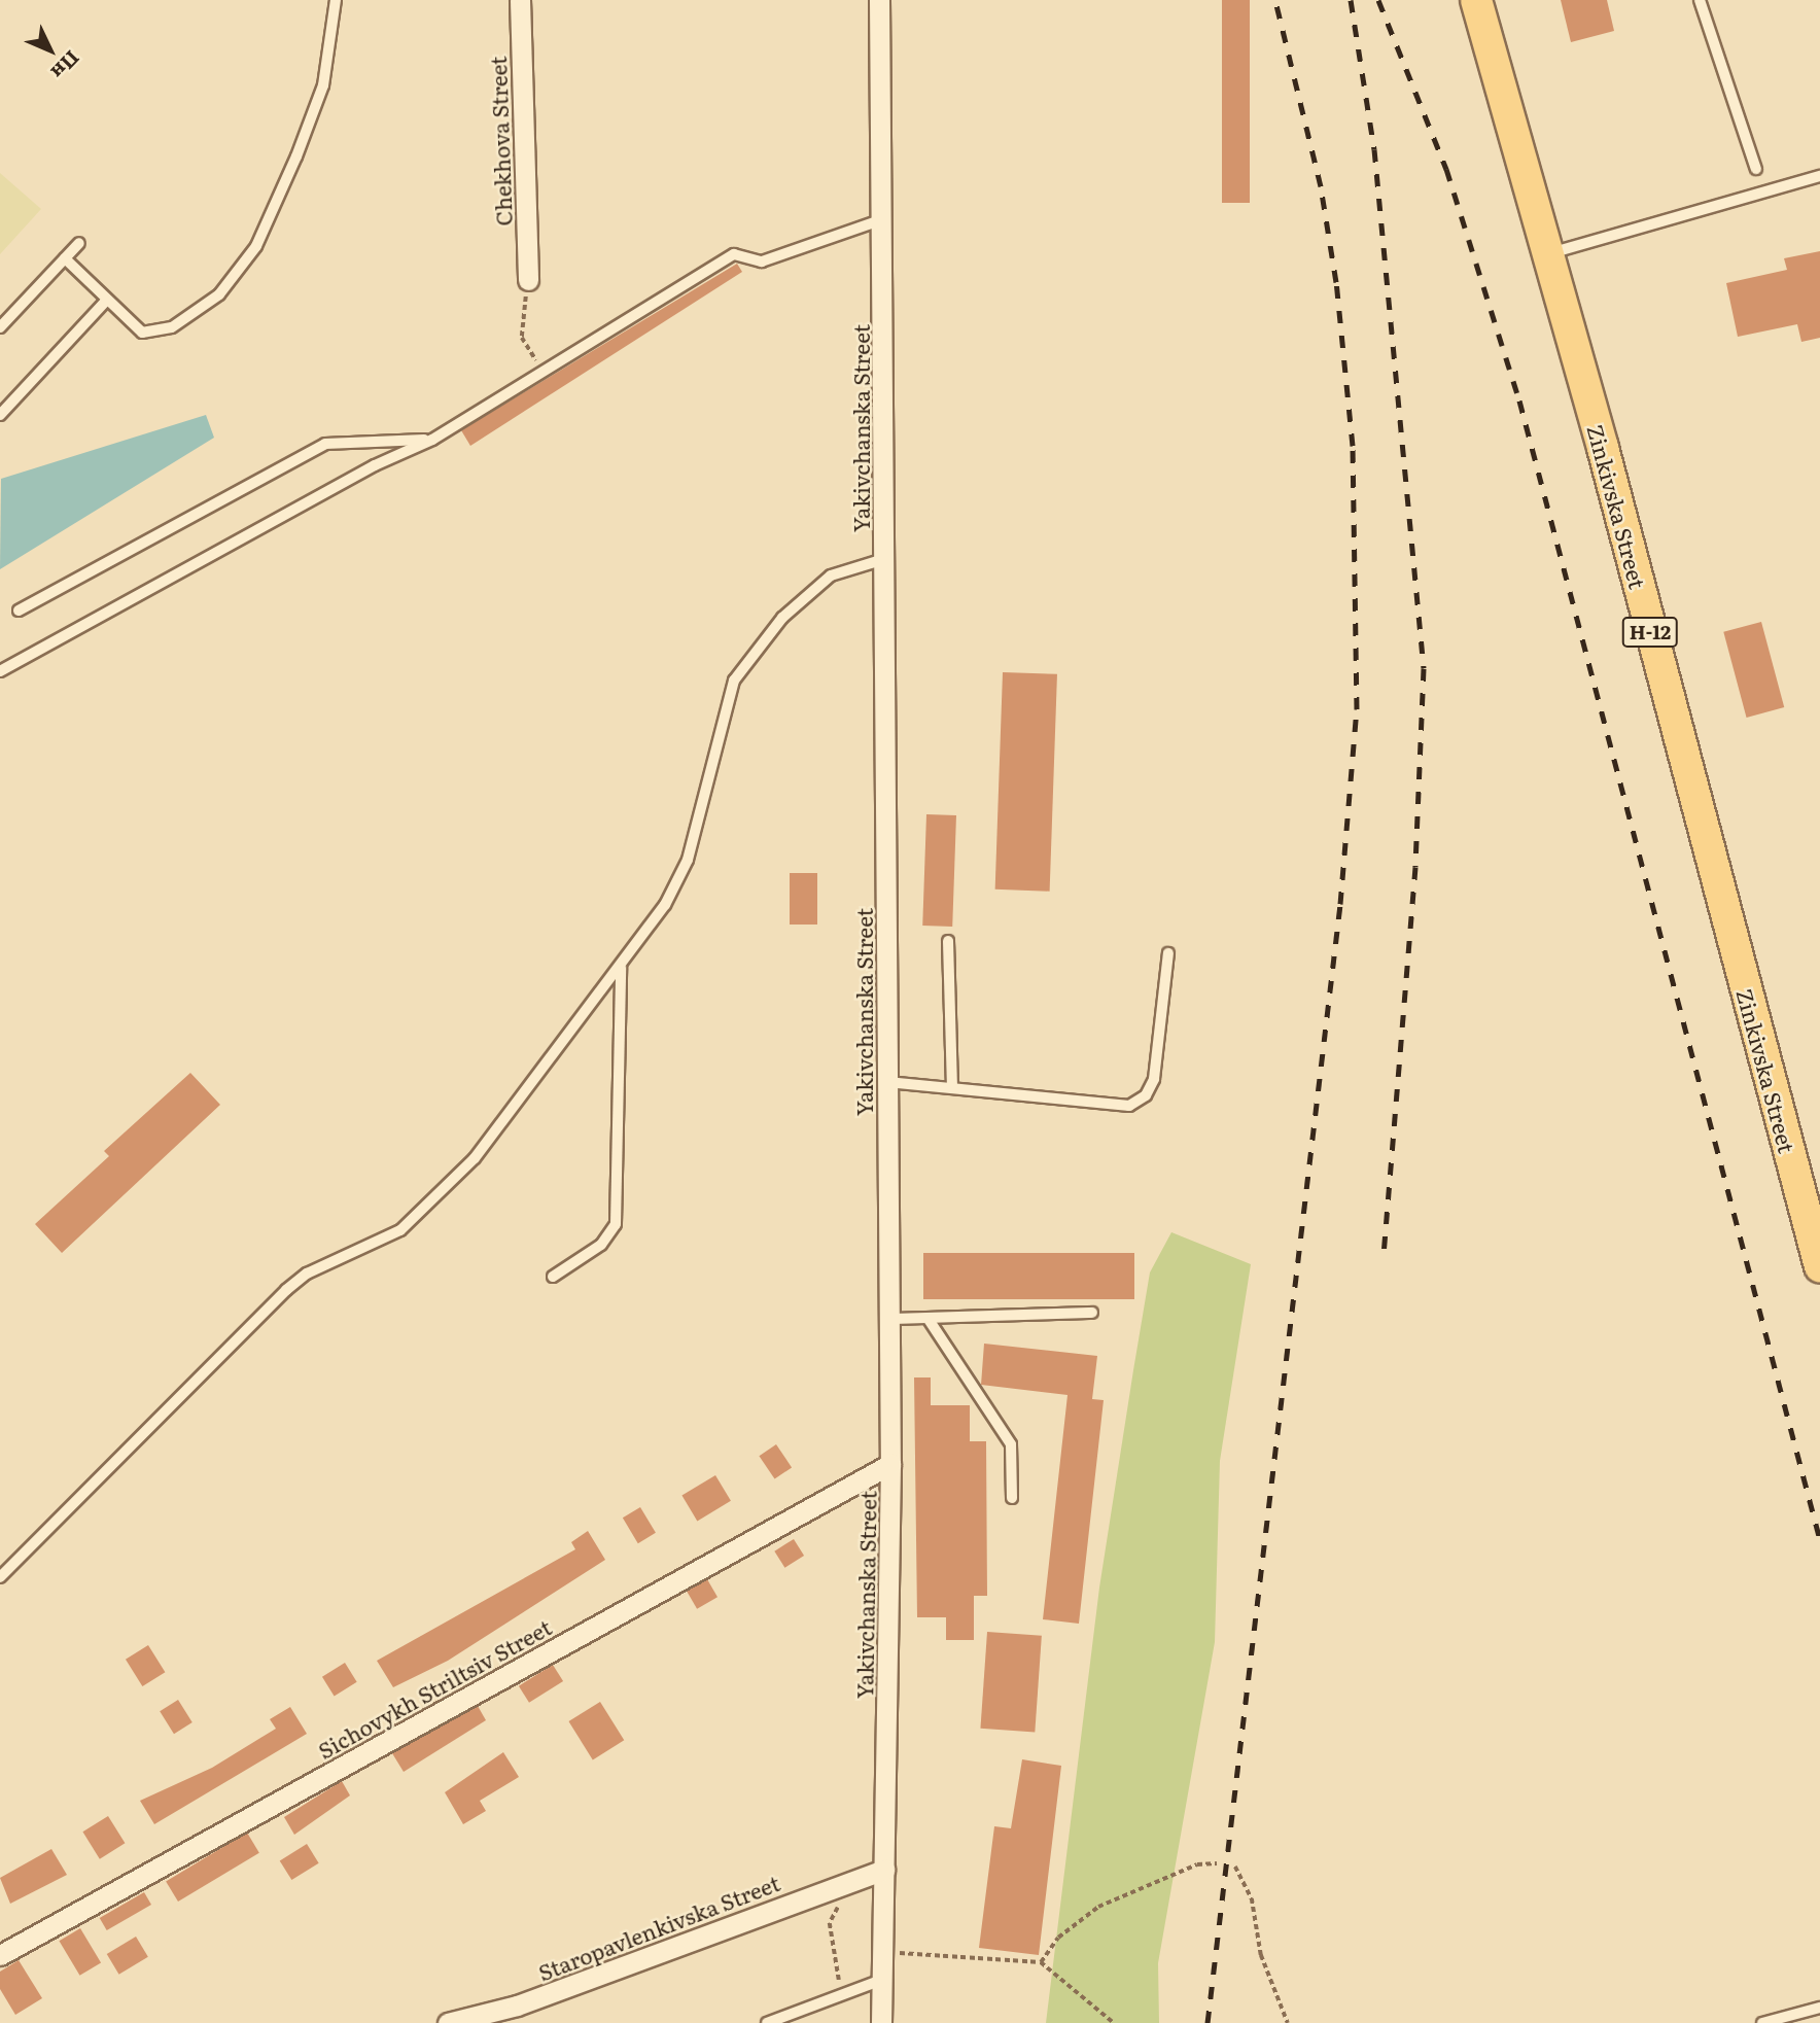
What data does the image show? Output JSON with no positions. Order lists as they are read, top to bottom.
{
  "streets": {
    "main road": ["Zinkivska Street", "Н-12"],
    "street": [
      "Chekhova Street",
      "Yakivchanska Street",
      "Sichovykh Striltsiv Street",
      "Staropavlenkivska Street"
    ]
  },
  "crossings": [
    ["Yakivchanska Street", "Sichovykh Striltsiv Street"],
    ["Yakivchanska Street", "Staropavlenkivska Street"]
  ],
  "north": "bottom right"
}
